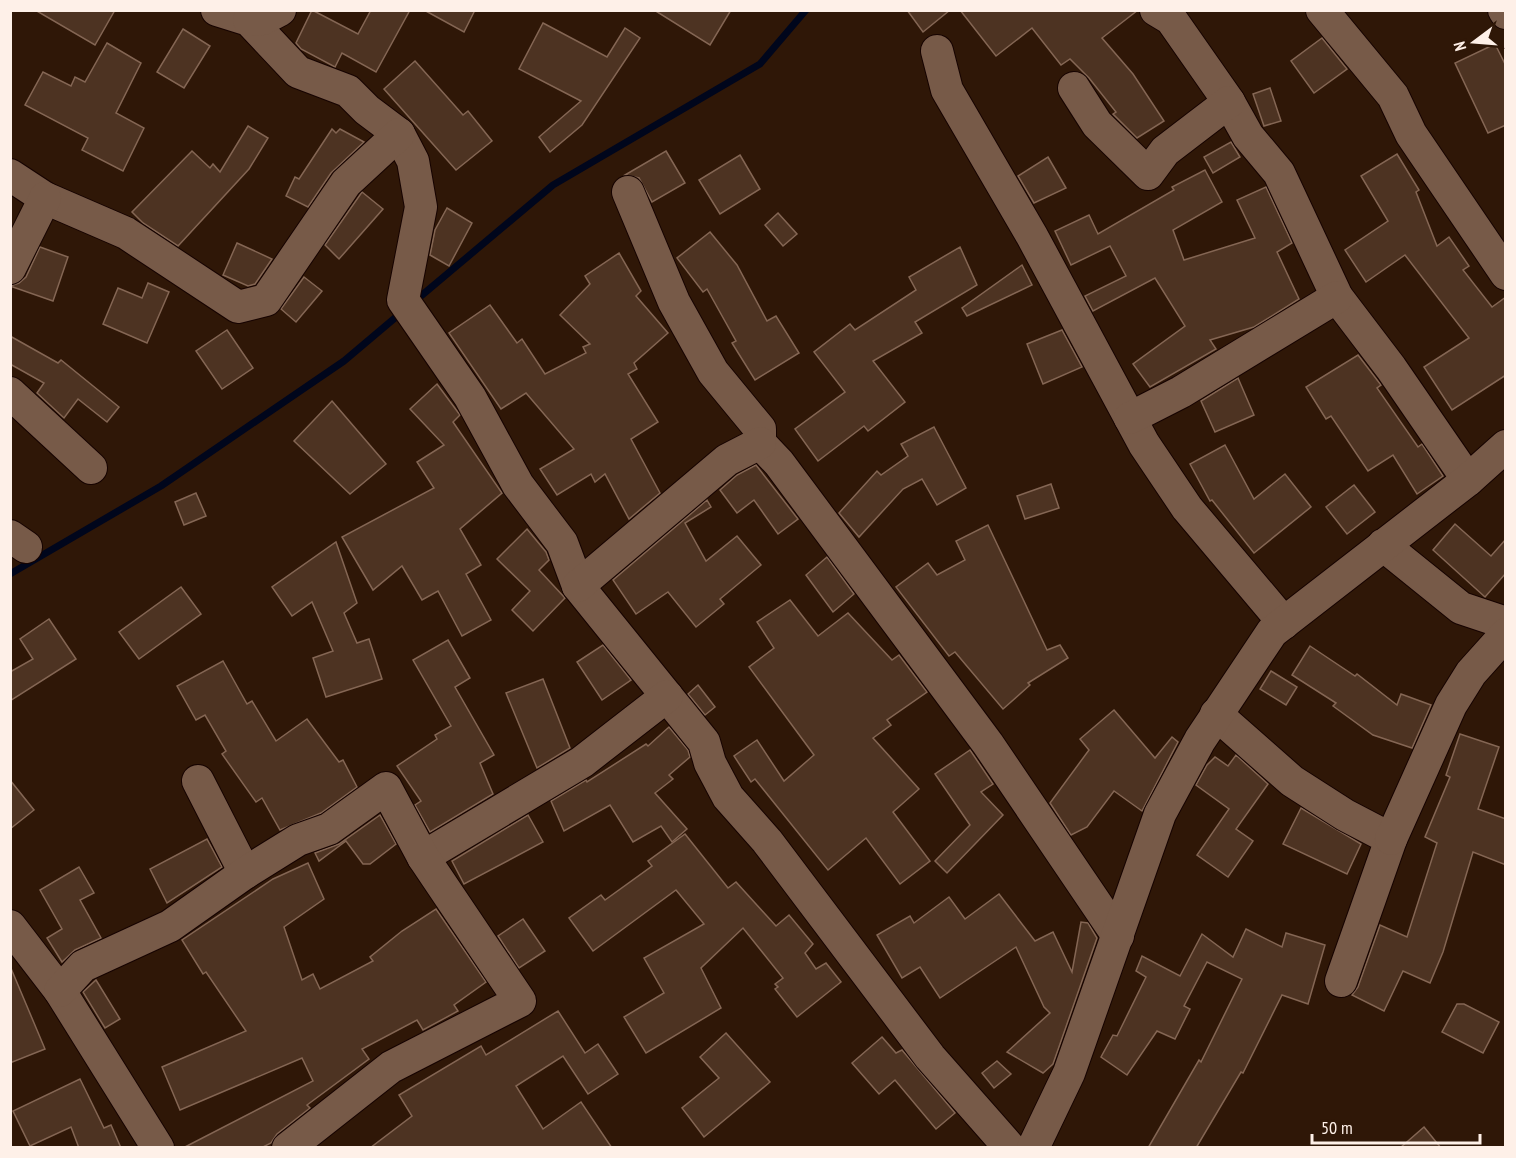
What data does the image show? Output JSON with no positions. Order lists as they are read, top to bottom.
{
  "scale_bar": "50 m",
  "north": "left"
}
